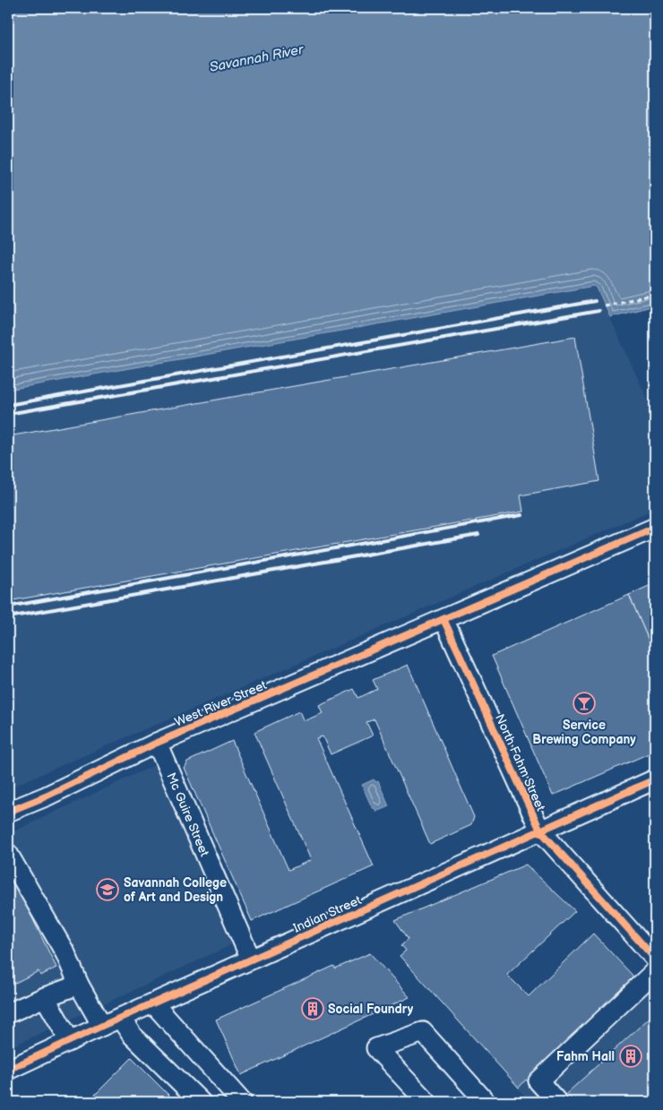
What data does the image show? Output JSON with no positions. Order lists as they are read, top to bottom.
{
  "streets": {
    "street": [
      "West River Street",
      "North Fahm Street",
      "Mc Guire Street",
      "Indian Street"
    ]
  },
  "crossings": [
    ["West River Street", "North Fahm Street"],
    ["West River Street", "Mc Guire Street"],
    ["North Fahm Street", "Indian Street"],
    ["Mc Guire Street", "Indian Street"]
  ],
  "water": ["Savannah River"],
  "places": {
    "bar": ["Service Brewing Company"],
    "school or university": ["Savannah College of Art and Design"],
    "building": ["Social Foundry", "Fahm Hall"]
  }
}
